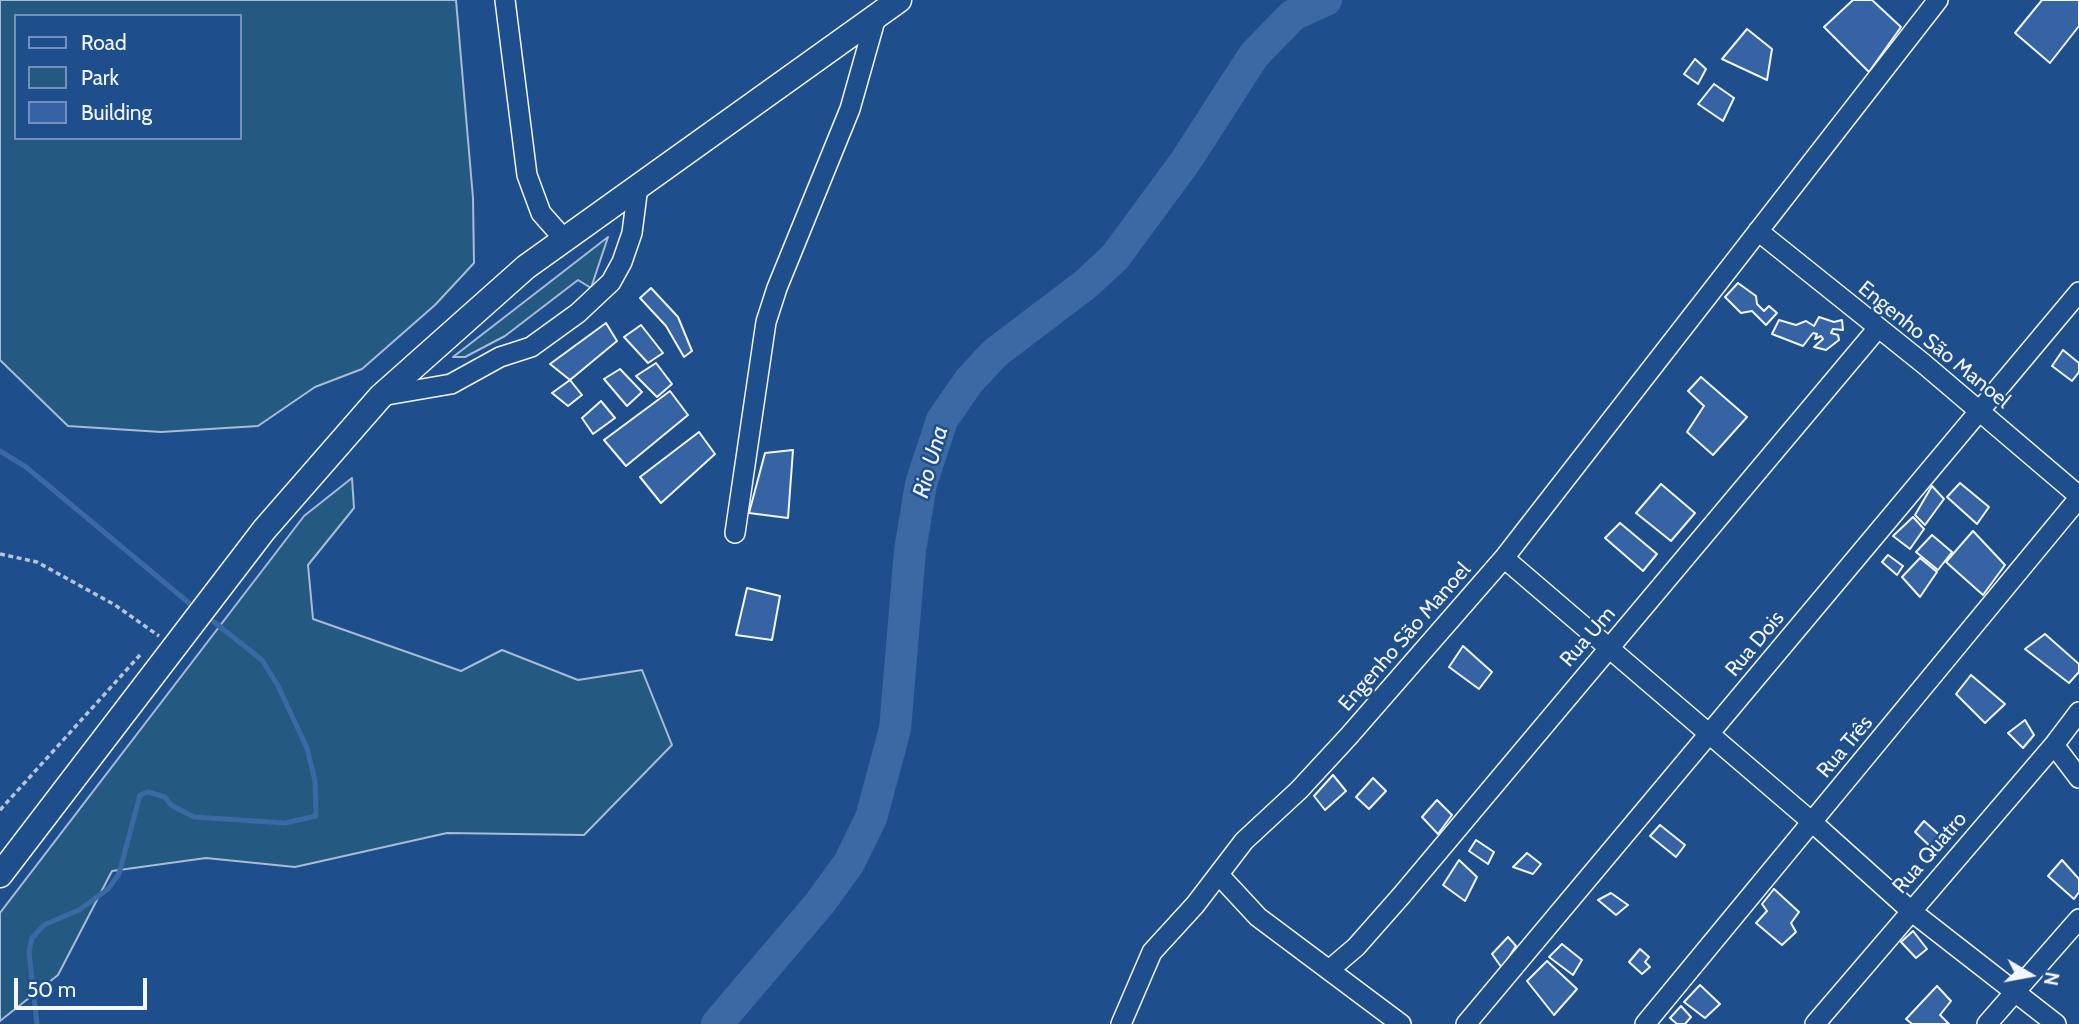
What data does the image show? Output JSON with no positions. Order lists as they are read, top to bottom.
{
  "streets": {
    "street": [
      "Engenho São Manoel",
      "Rua Um",
      "Rua Dois",
      "Rua Três",
      "Rua Quatro"
    ]
  },
  "crossings": [
    ["Engenho São Manoel", "Rua Um"],
    ["Engenho São Manoel", "Rua Dois"],
    ["Engenho São Manoel", "Rua Três"]
  ],
  "water": ["Rio Una"],
  "legend": ["Road", "Park", "Building"],
  "scale_bar": "50 m",
  "north": "right"
}
